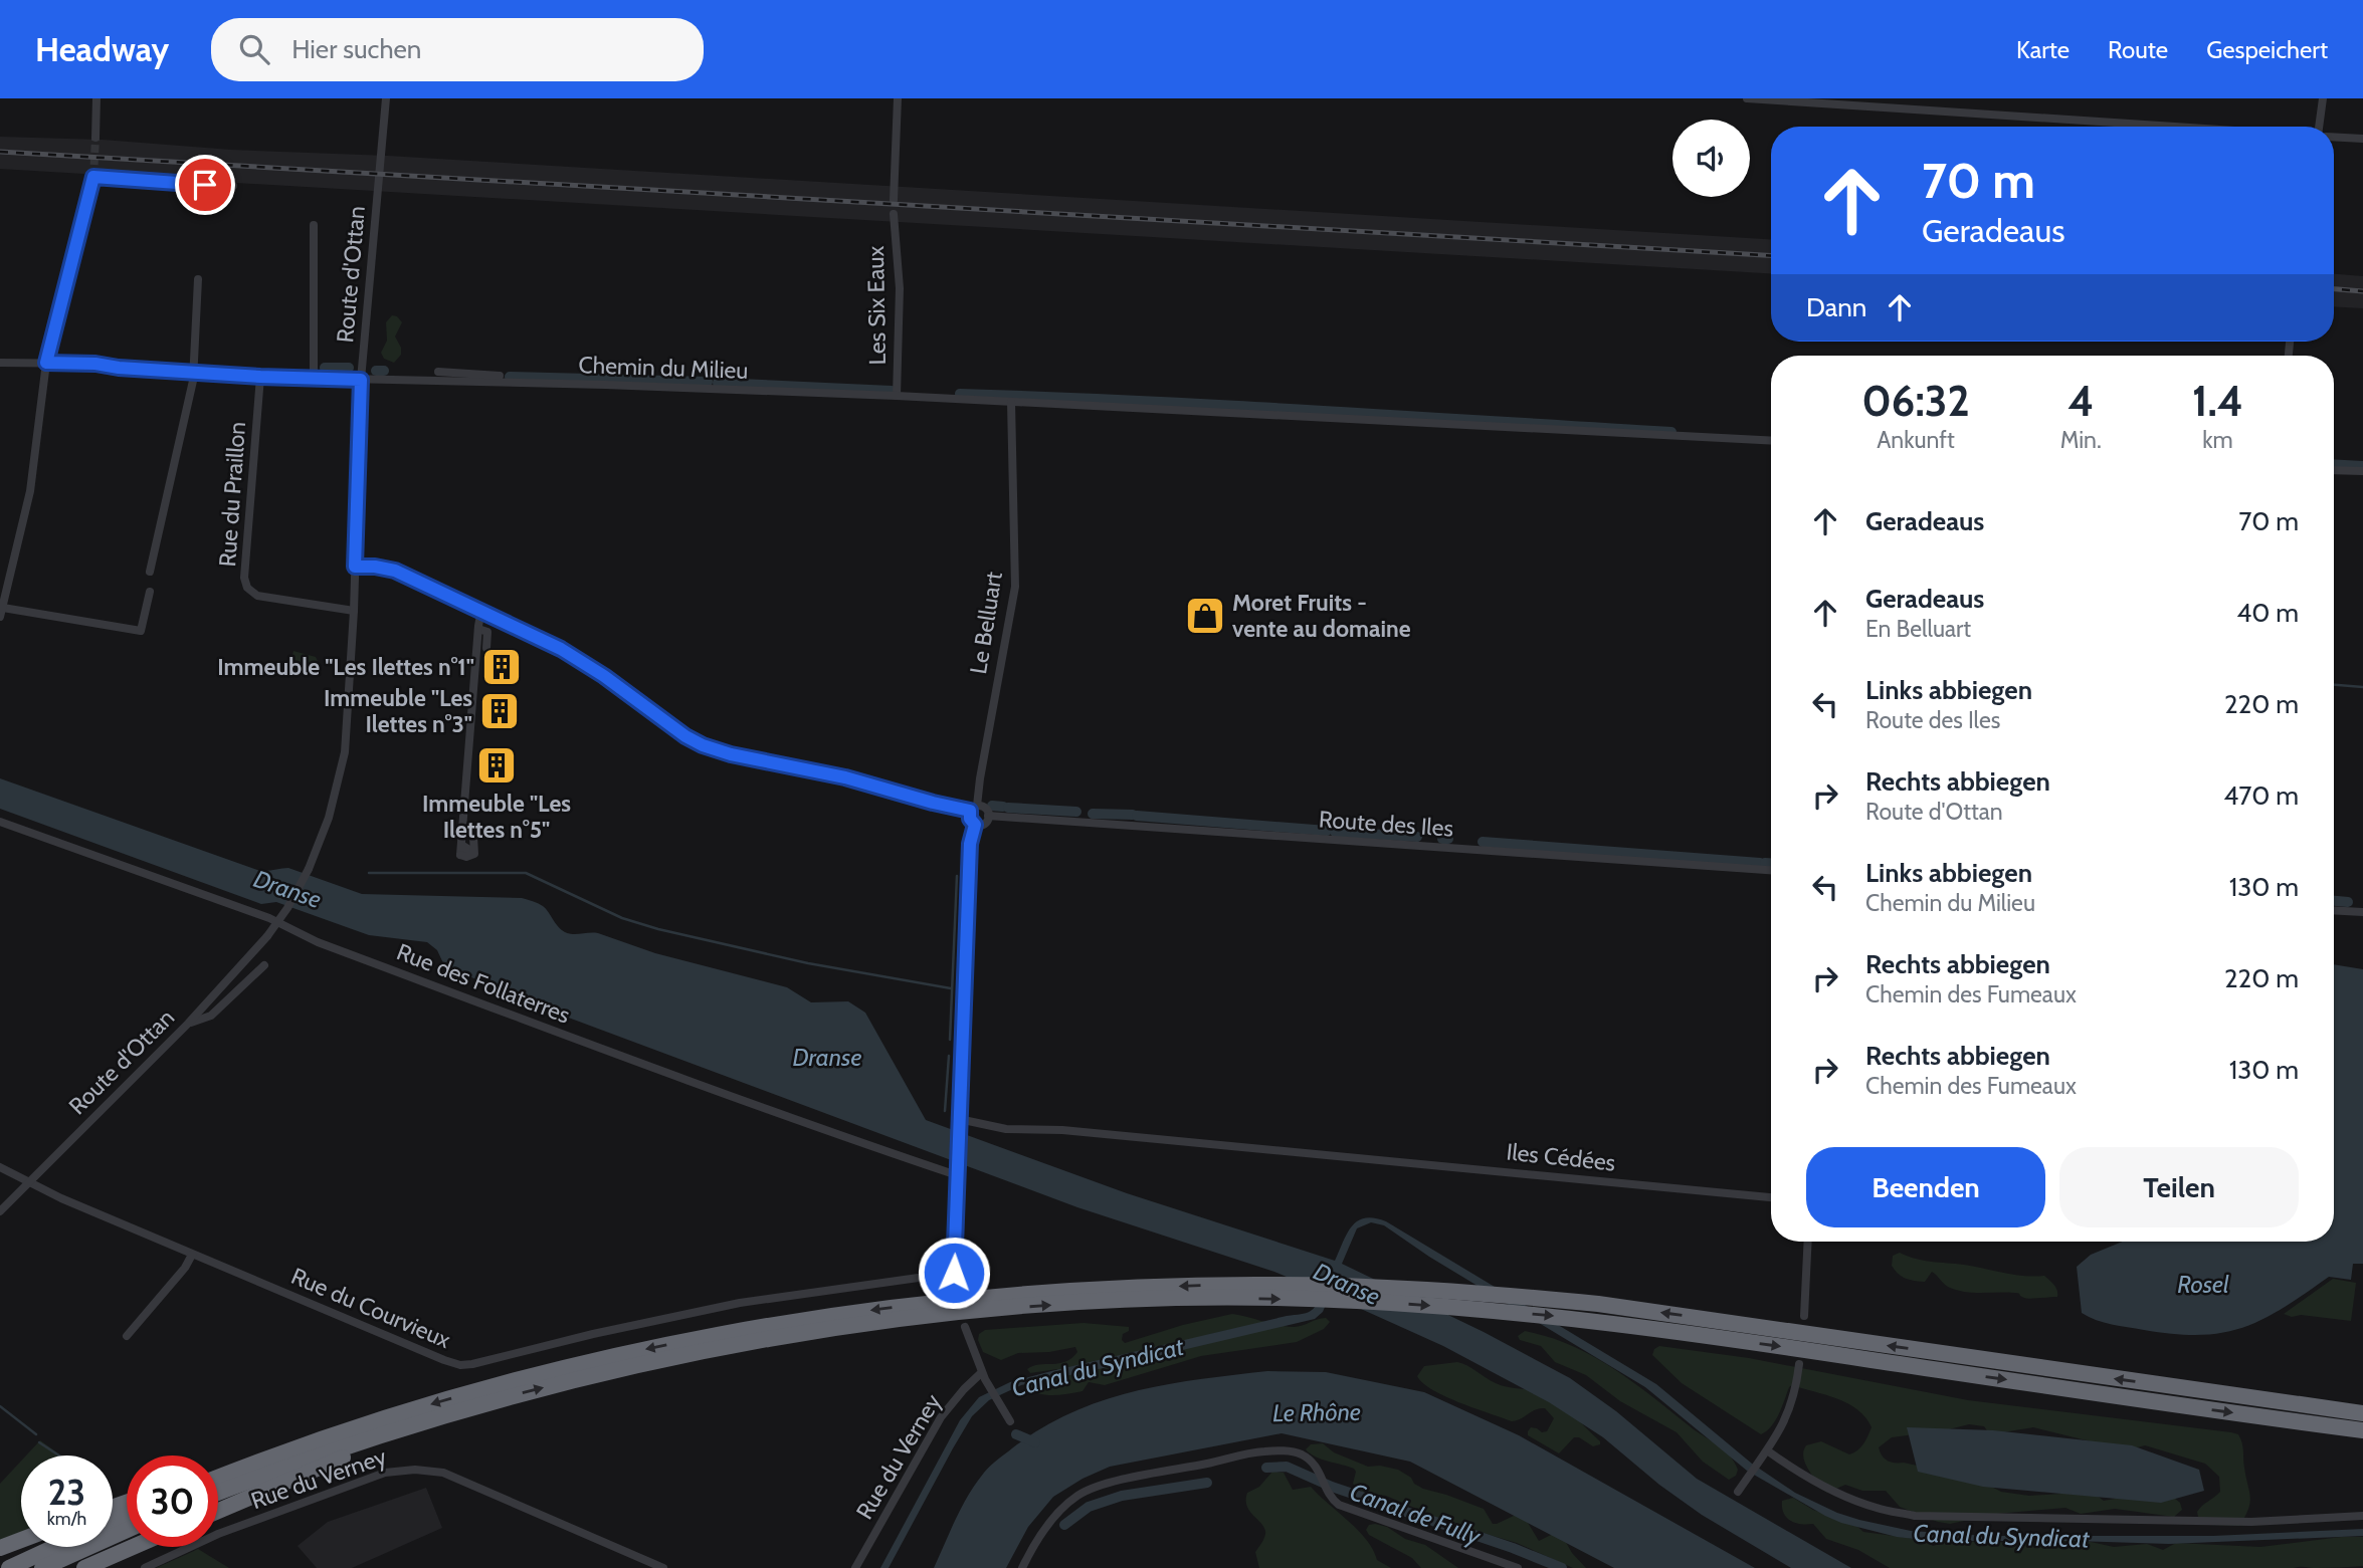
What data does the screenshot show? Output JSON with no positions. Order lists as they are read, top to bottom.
{
  "streets": {
    "street": [
      "Route d'Ottan",
      "Les Six Eaux",
      "Chemin du Milieu",
      "Rue du Praillon",
      "Le Belluart",
      "Route des Iles",
      "Rue des Follaterres",
      "Iles Cédées",
      "Rue du Courvieux",
      "Rue du Verney"
    ]
  },
  "crossings": [
    ["Route d'Ottan", "Chemin du Milieu"],
    ["Route d'Ottan", "Rue du Praillon"],
    ["Route d'Ottan", "Rue du Courvieux"],
    ["Les Six Eaux", "Chemin du Milieu"],
    ["Chemin du Milieu", "Rue du Praillon"],
    ["Chemin du Milieu", "Le Belluart"],
    ["Le Belluart", "Route des Iles"]
  ],
  "water": [
    "Dranse",
    "Rosel",
    "Canal du Syndicat",
    "Le Rhône",
    "Canal de Fully"
  ],
  "places": {
    "shop": ["Moret Fruits - vente au domaine"],
    "building": ["Immeuble \"Les Ilettes n°1\"", "Immeuble \"Les Ilettes n°3\"", "Immeuble \"Les Ilettes n°5\""]
  },
  "page": {
    "header": "Headway",
    "search": "Hier suchen",
    "nav": ["Karte", "Route", "Gespeichert"],
    "turn": ["70 m", "Geradeaus"],
    "then": "Dann",
    "eta": [
      "06:32",
      "Ankunft",
      "4",
      "Min.",
      "1.4",
      "km"
    ],
    "list": [
      {
        "name": "Geradeaus",
        "value": "70 m"
      },
      {
        "name": "Geradeaus",
        "note": "En Belluart",
        "value": "40 m"
      },
      {
        "name": "Links abbiegen",
        "note": "Route des Iles",
        "value": "220 m"
      },
      {
        "name": "Rechts abbiegen",
        "note": "Route d'Ottan",
        "value": "470 m"
      },
      {
        "name": "Links abbiegen",
        "note": "Chemin du Milieu",
        "value": "130 m"
      },
      {
        "name": "Rechts abbiegen",
        "note": "Chemin des Fumeaux",
        "value": "220 m"
      },
      {
        "name": "Rechts abbiegen",
        "note": "Chemin des Fumeaux",
        "value": "130 m"
      }
    ],
    "buttons": ["Beenden", "Teilen"],
    "speed": "23 km/h",
    "limit": "30"
  }
}
